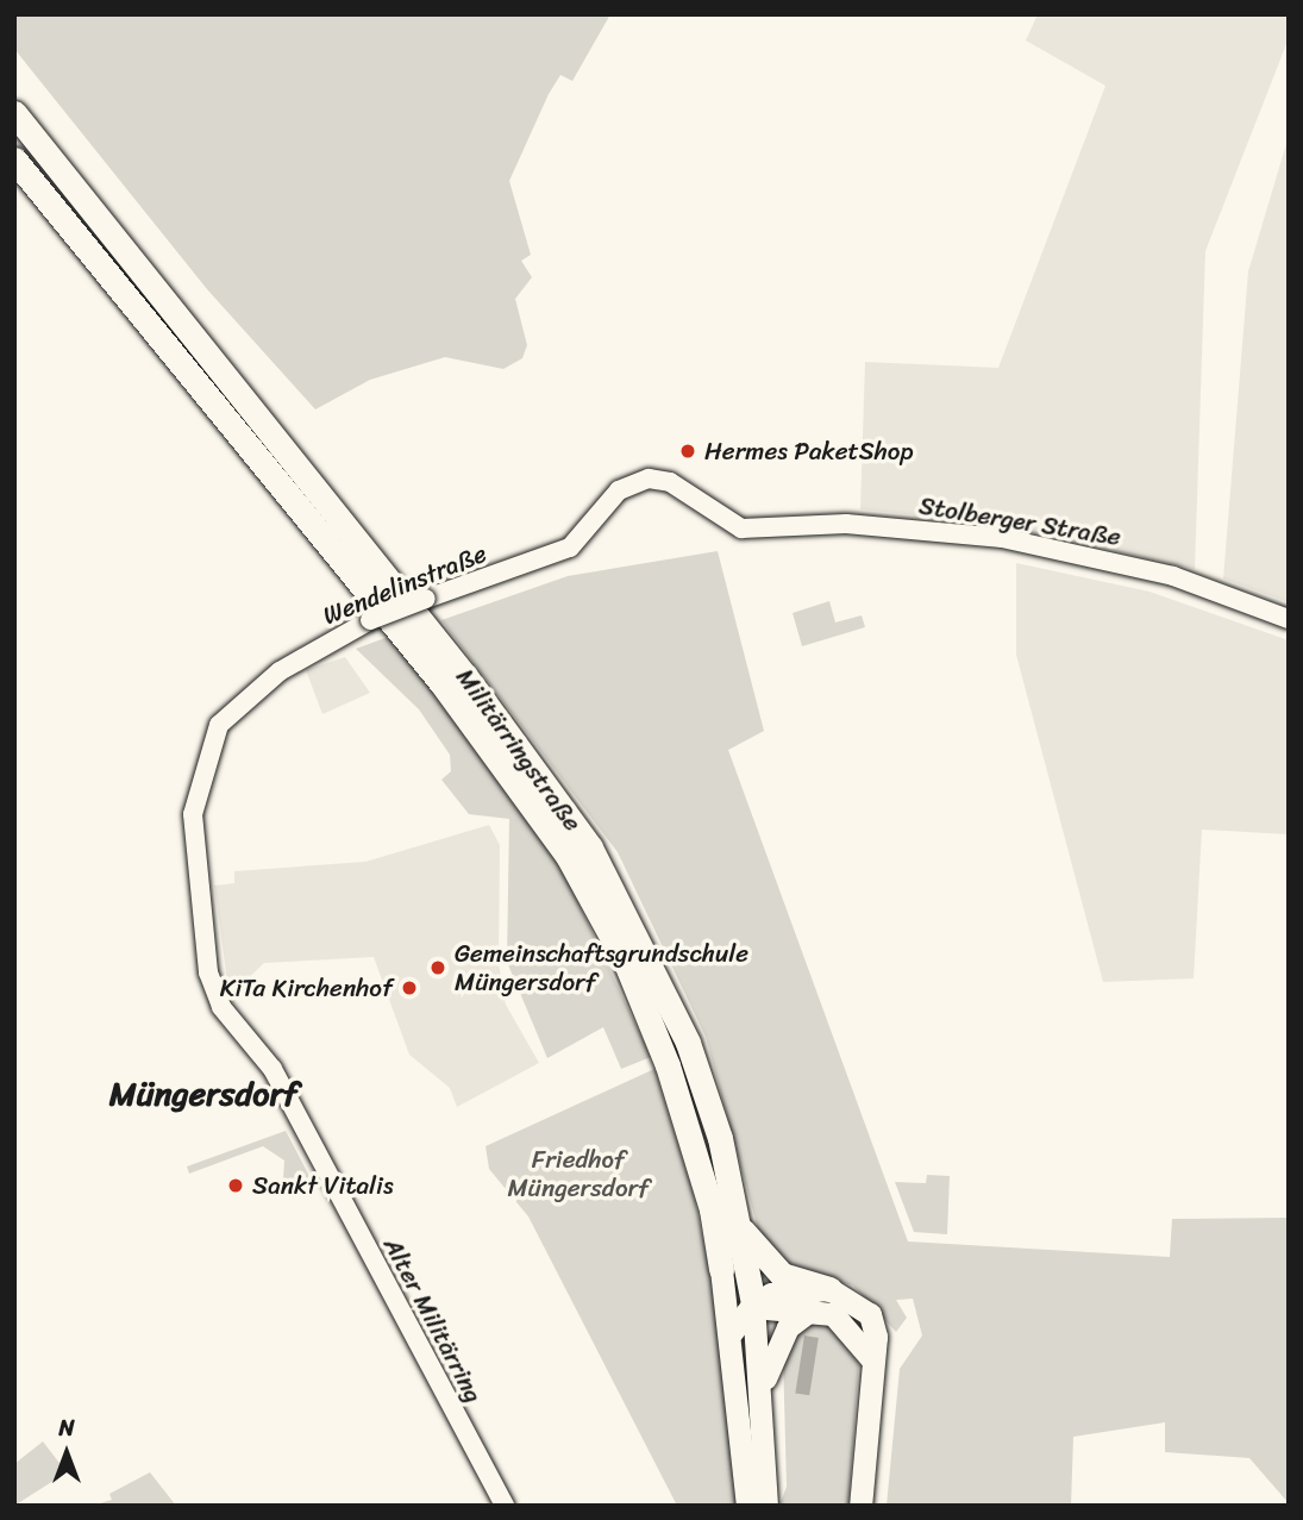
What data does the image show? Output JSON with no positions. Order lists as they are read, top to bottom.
{
  "streets": {
    "highway": ["Militärringstraße"],
    "street": ["Stolberger Straße", "Wendelinstraße", "Alter Militärring"]
  },
  "crossings": [
    ["Stolberger Straße", "Wendelinstraße"],
    ["Wendelinstraße", "Alter Militärring"]
  ],
  "districts": ["Müngersdorf"],
  "parks": ["Friedhof Müngersdorf"],
  "places": [
    "Hermes PaketShop",
    "Gemeinschaftsgrundschule Müngersdorf",
    "KiTa Kirchenhof",
    "Sankt Vitalis"
  ],
  "north": "top"
}
